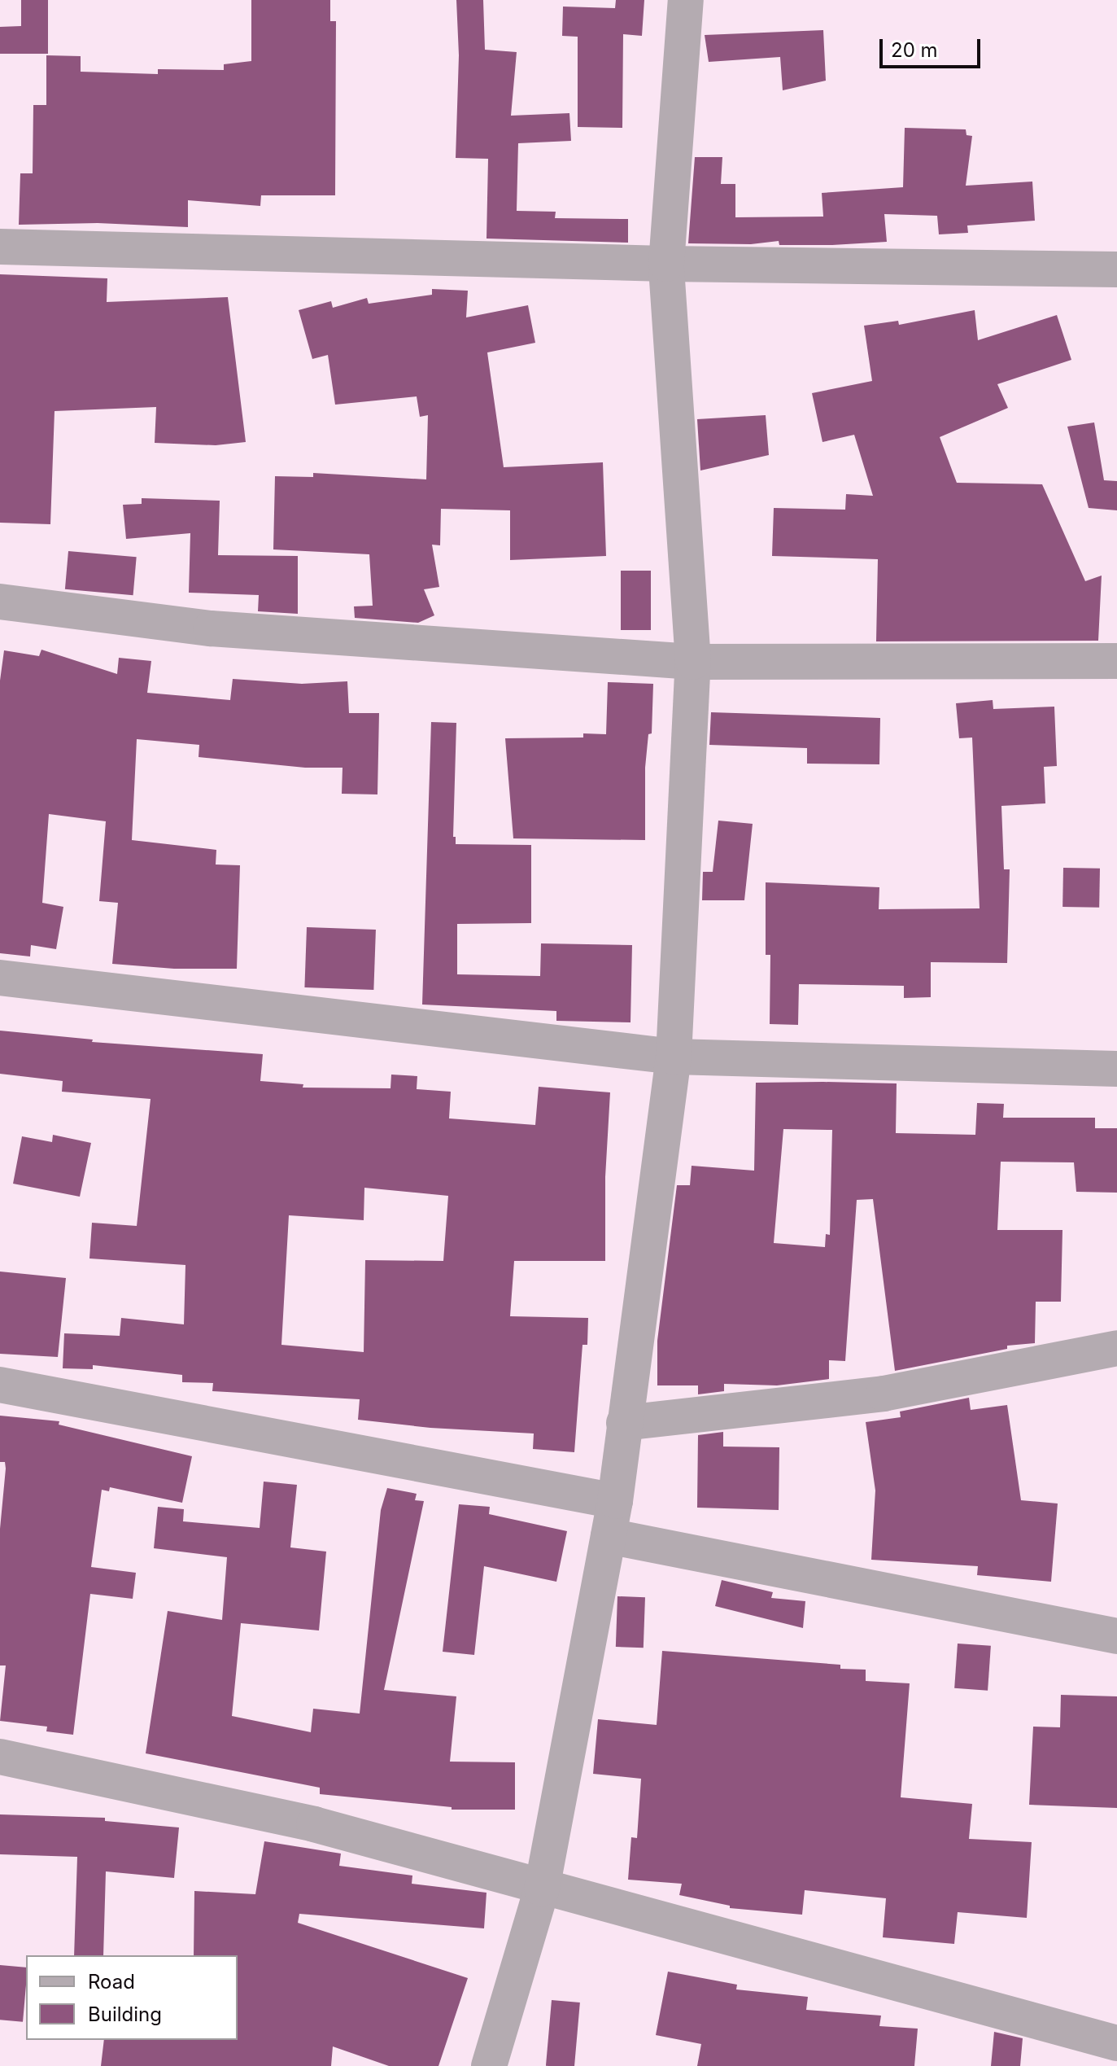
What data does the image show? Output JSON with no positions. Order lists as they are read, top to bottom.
{
  "legend": ["Road", "Building"],
  "scale_bar": "20 m"
}
